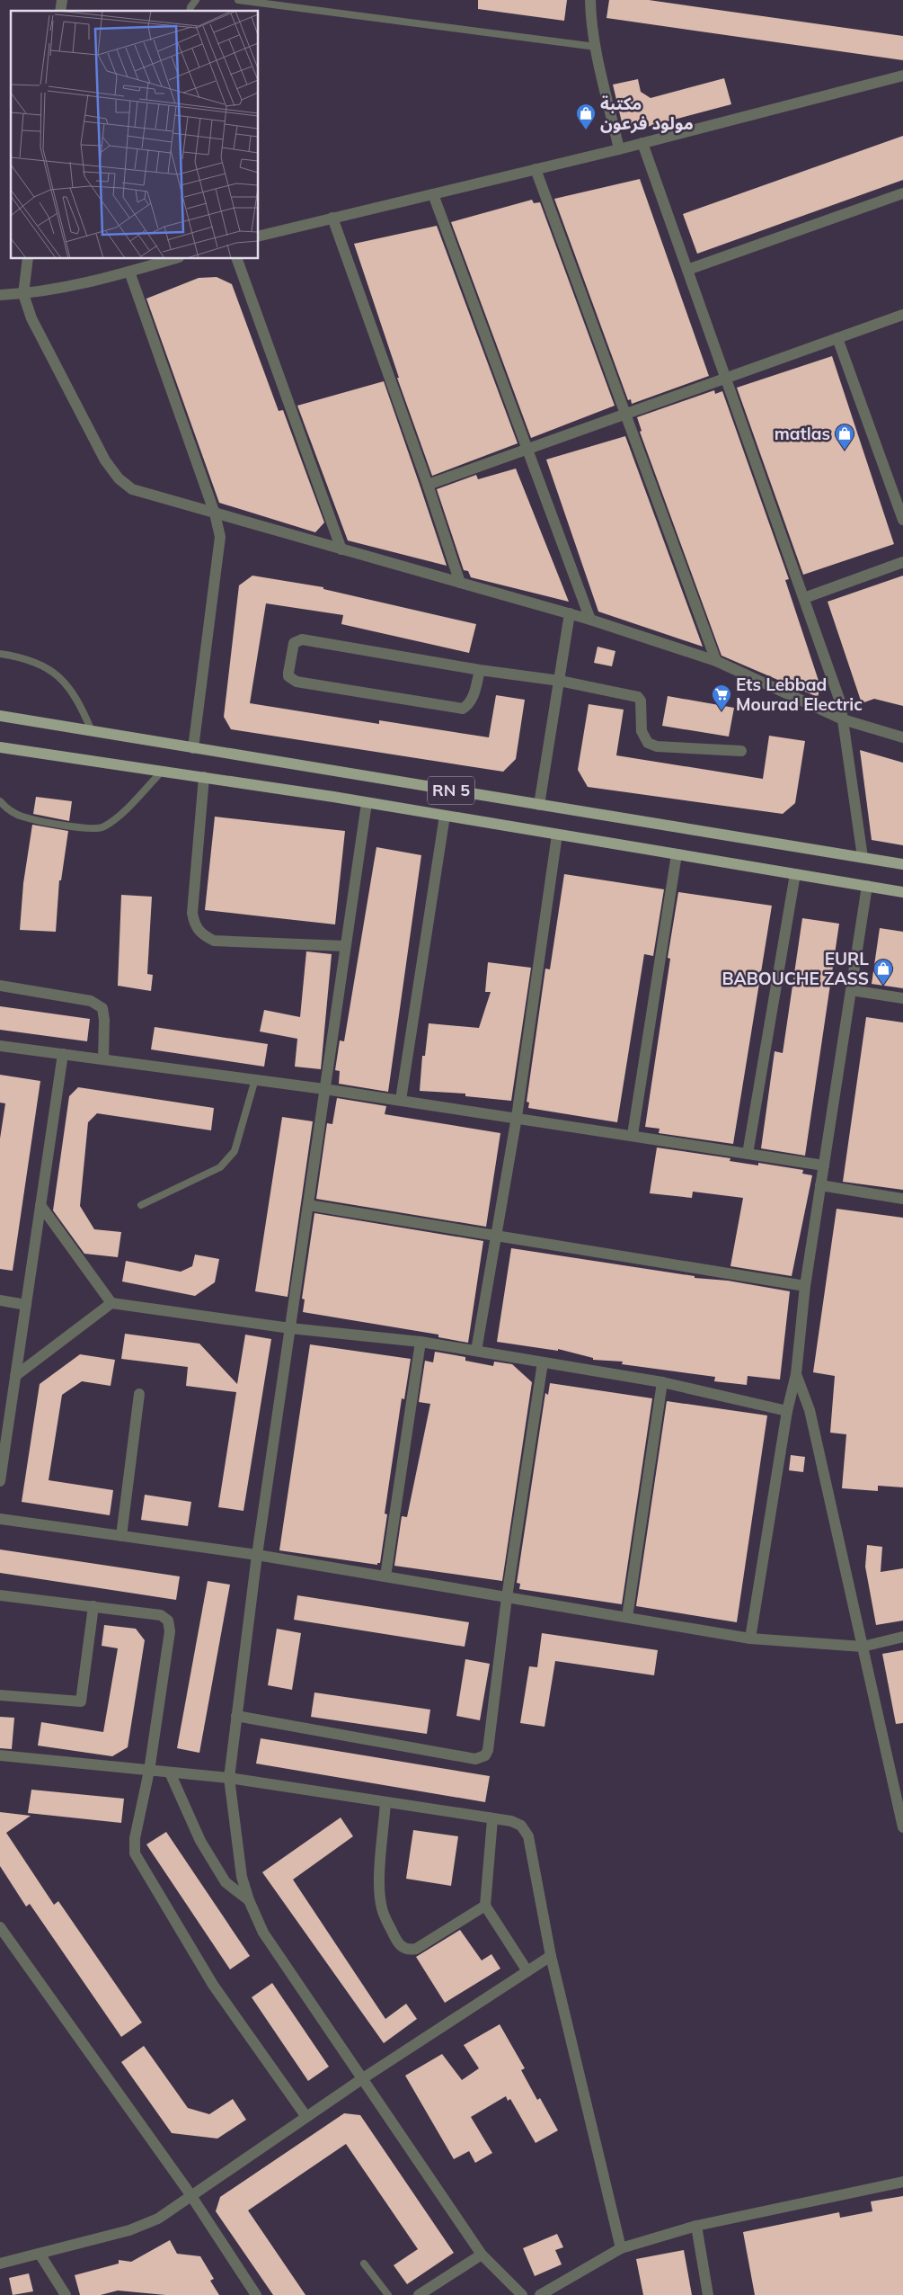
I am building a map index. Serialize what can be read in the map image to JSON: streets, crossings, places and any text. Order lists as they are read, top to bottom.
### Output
{
  "streets": {
    "main road": ["RN 5"]
  },
  "places": {
    "shop": ["مكتبة مولود فرعون", "matlas", "EURL BABOUCHE ZASS"],
    "supermarket": ["Ets Lebbad Mourad Electric"]
  }
}
